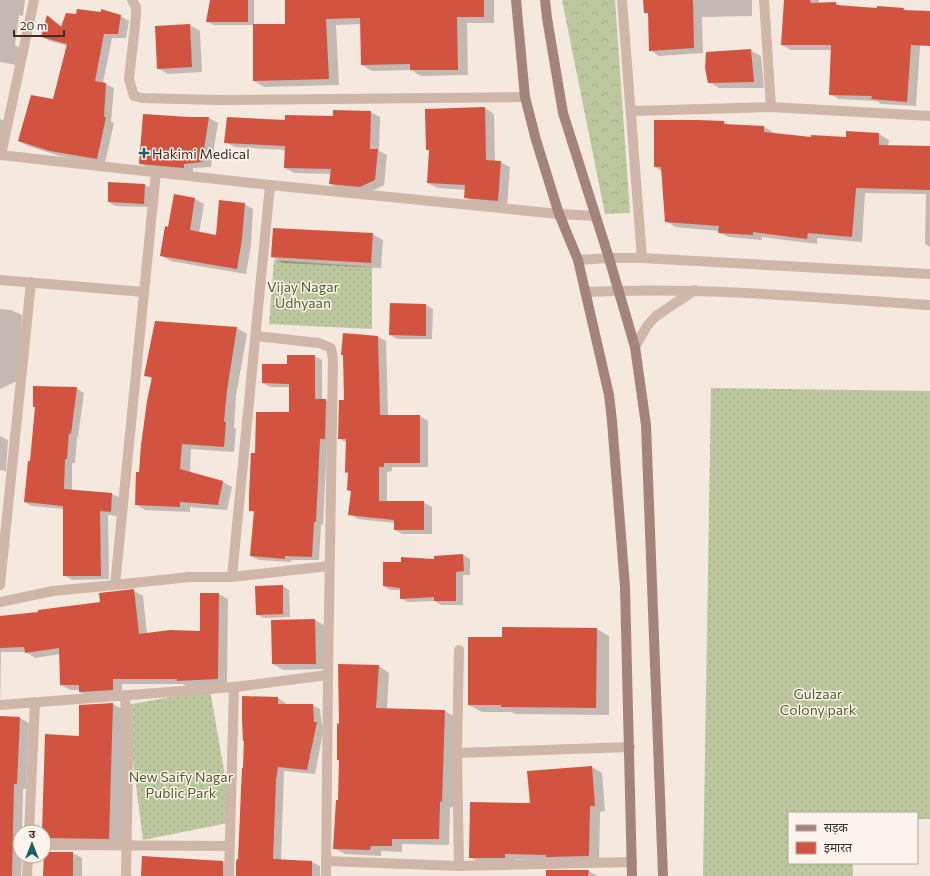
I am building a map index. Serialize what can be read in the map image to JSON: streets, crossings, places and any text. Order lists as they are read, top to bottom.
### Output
{
  "parks": ["Vijay Nagar Udhyaan", "Gulzaar Colony park", "New Saify Nagar Public Park"],
  "places": {
    "health": ["Hakimi Medical"]
  },
  "legend": ["सड़क", "इमारत"],
  "scale_bar": "20 m",
  "north": "top"
}
